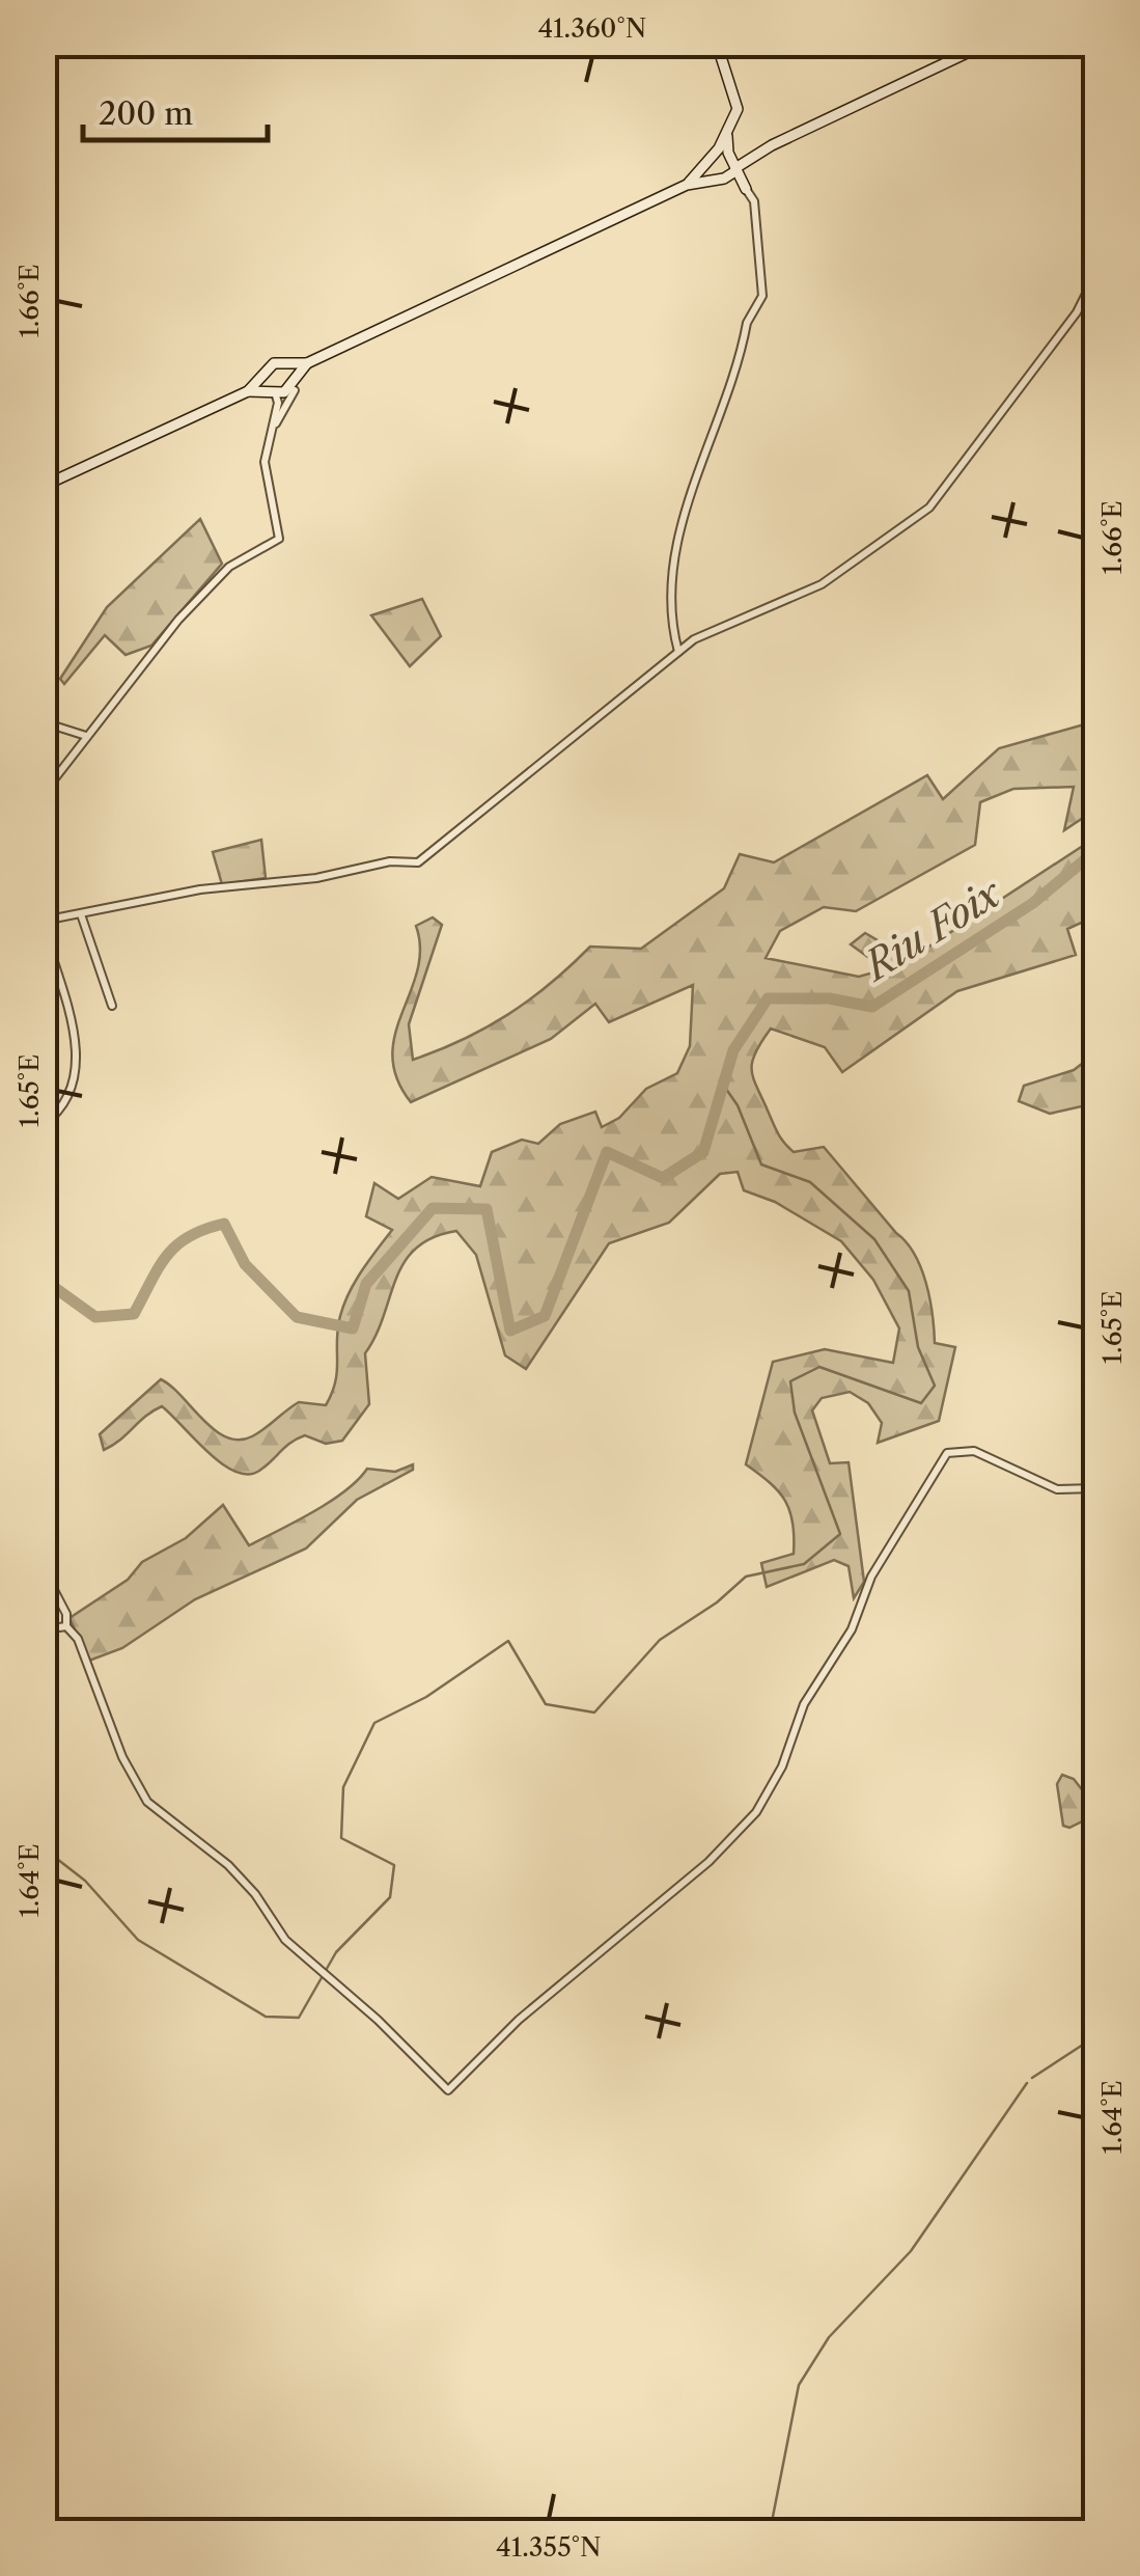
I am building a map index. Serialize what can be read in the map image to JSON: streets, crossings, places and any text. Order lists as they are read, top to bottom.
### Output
{
  "water": ["Riu Foix"],
  "scale_bar": "200 m",
  "coordinates": [
    "41.360°N",
    "1.66°E",
    "1.65°E",
    "1.64°E",
    "41.355°N"
  ]
}
